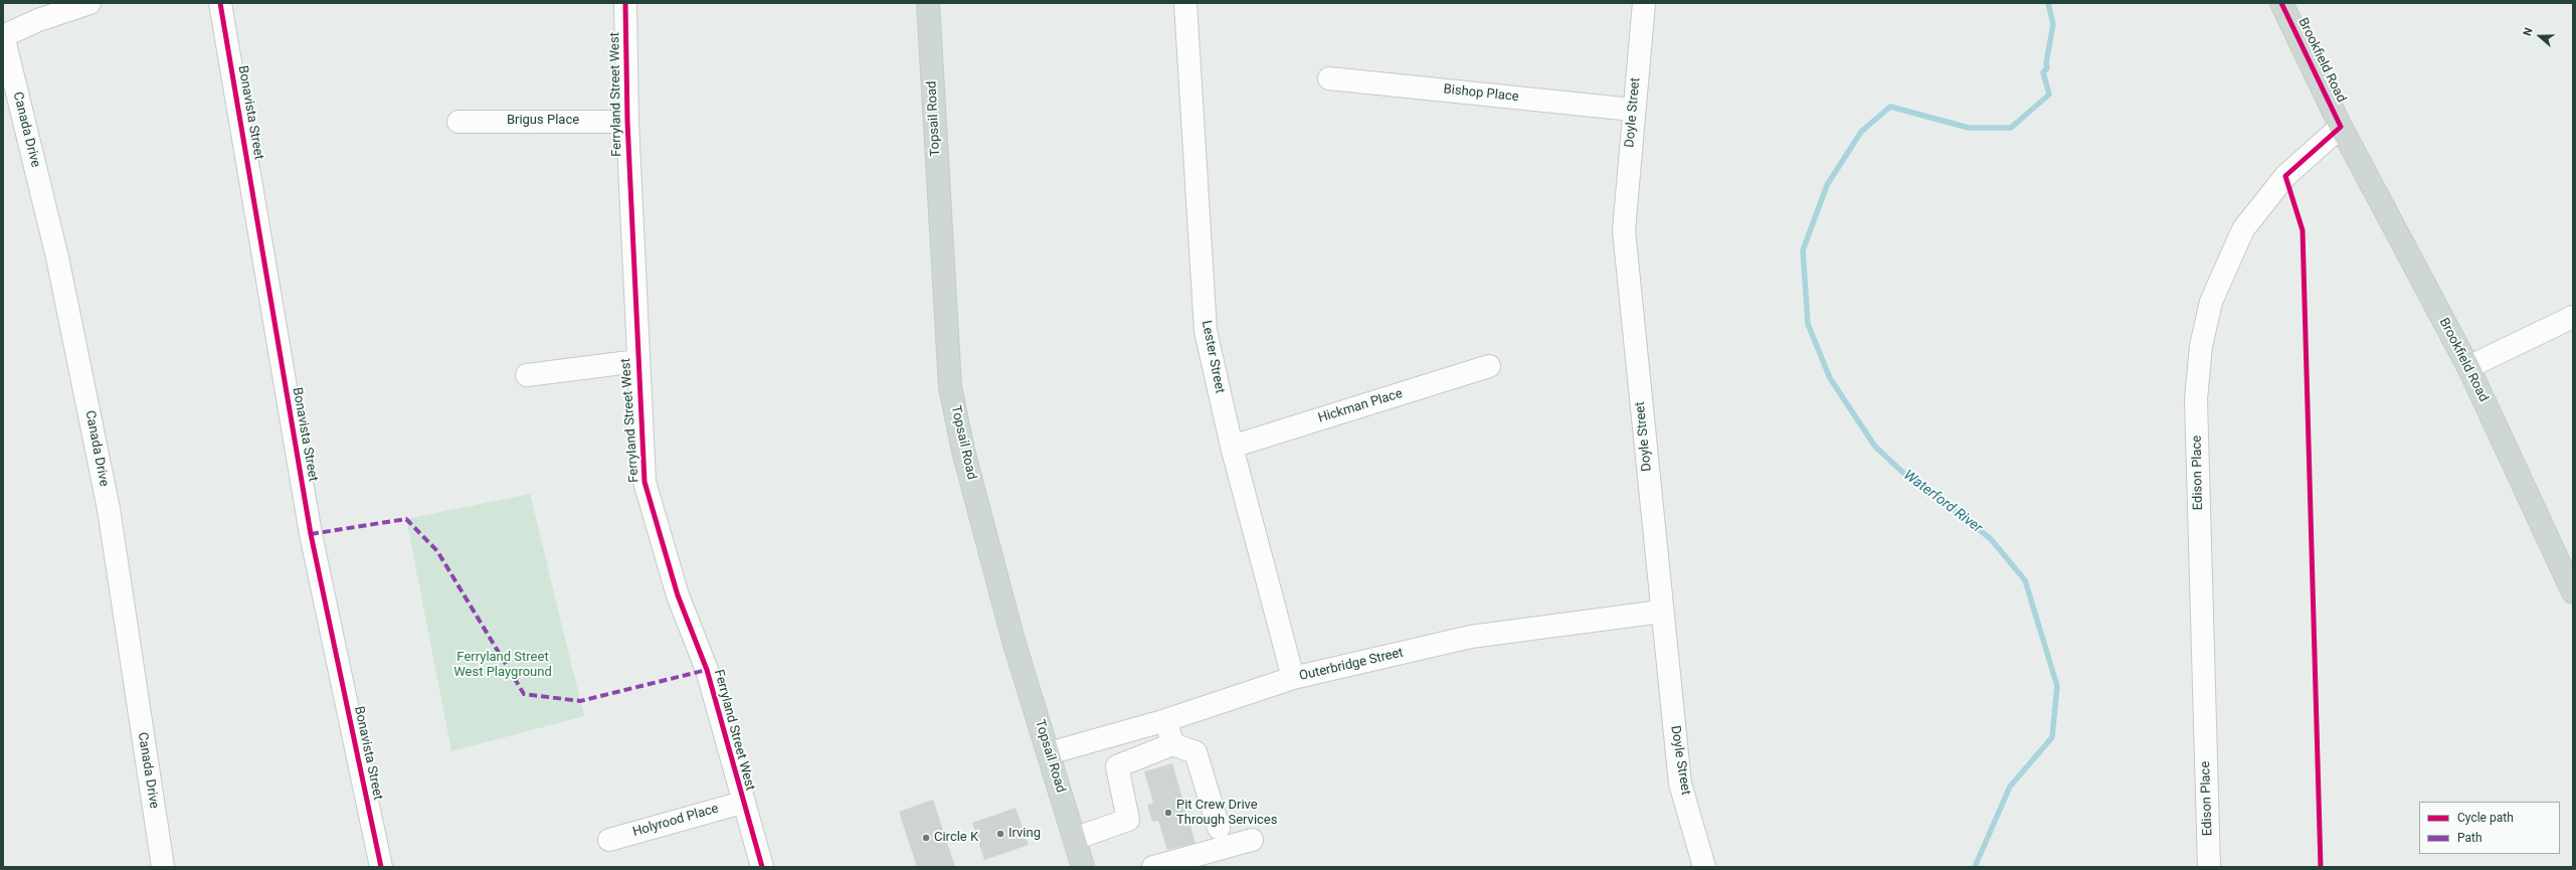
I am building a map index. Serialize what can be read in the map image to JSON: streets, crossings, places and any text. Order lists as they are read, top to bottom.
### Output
{
  "streets": {
    "main road": ["Brookfield Road", "Topsail Road"],
    "street": [
      "Bishop Place",
      "Ferryland Street West",
      "Bonavista Street",
      "Doyle Street",
      "Brigus Place",
      "Canada Drive",
      "Lester Street",
      "Hickman Place",
      "Edison Place",
      "Outerbridge Street",
      "Holyrood Place"
    ]
  },
  "crossings": [
    ["Brookfield Road", "Edison Place"],
    ["Bishop Place", "Doyle Street"],
    ["Ferryland Street West", "Brigus Place"],
    ["Ferryland Street West", "Holyrood Place"],
    ["Doyle Street", "Outerbridge Street"],
    ["Topsail Road", "Outerbridge Street"],
    ["Lester Street", "Hickman Place"],
    ["Lester Street", "Outerbridge Street"]
  ],
  "water": ["Waterford River"],
  "parks": ["Ferryland Street West Playground"],
  "places": ["Pit Crew Drive Through Services", "Irving", "Circle K"],
  "legend": ["Cycle path", "Path"],
  "north": "left"
}
